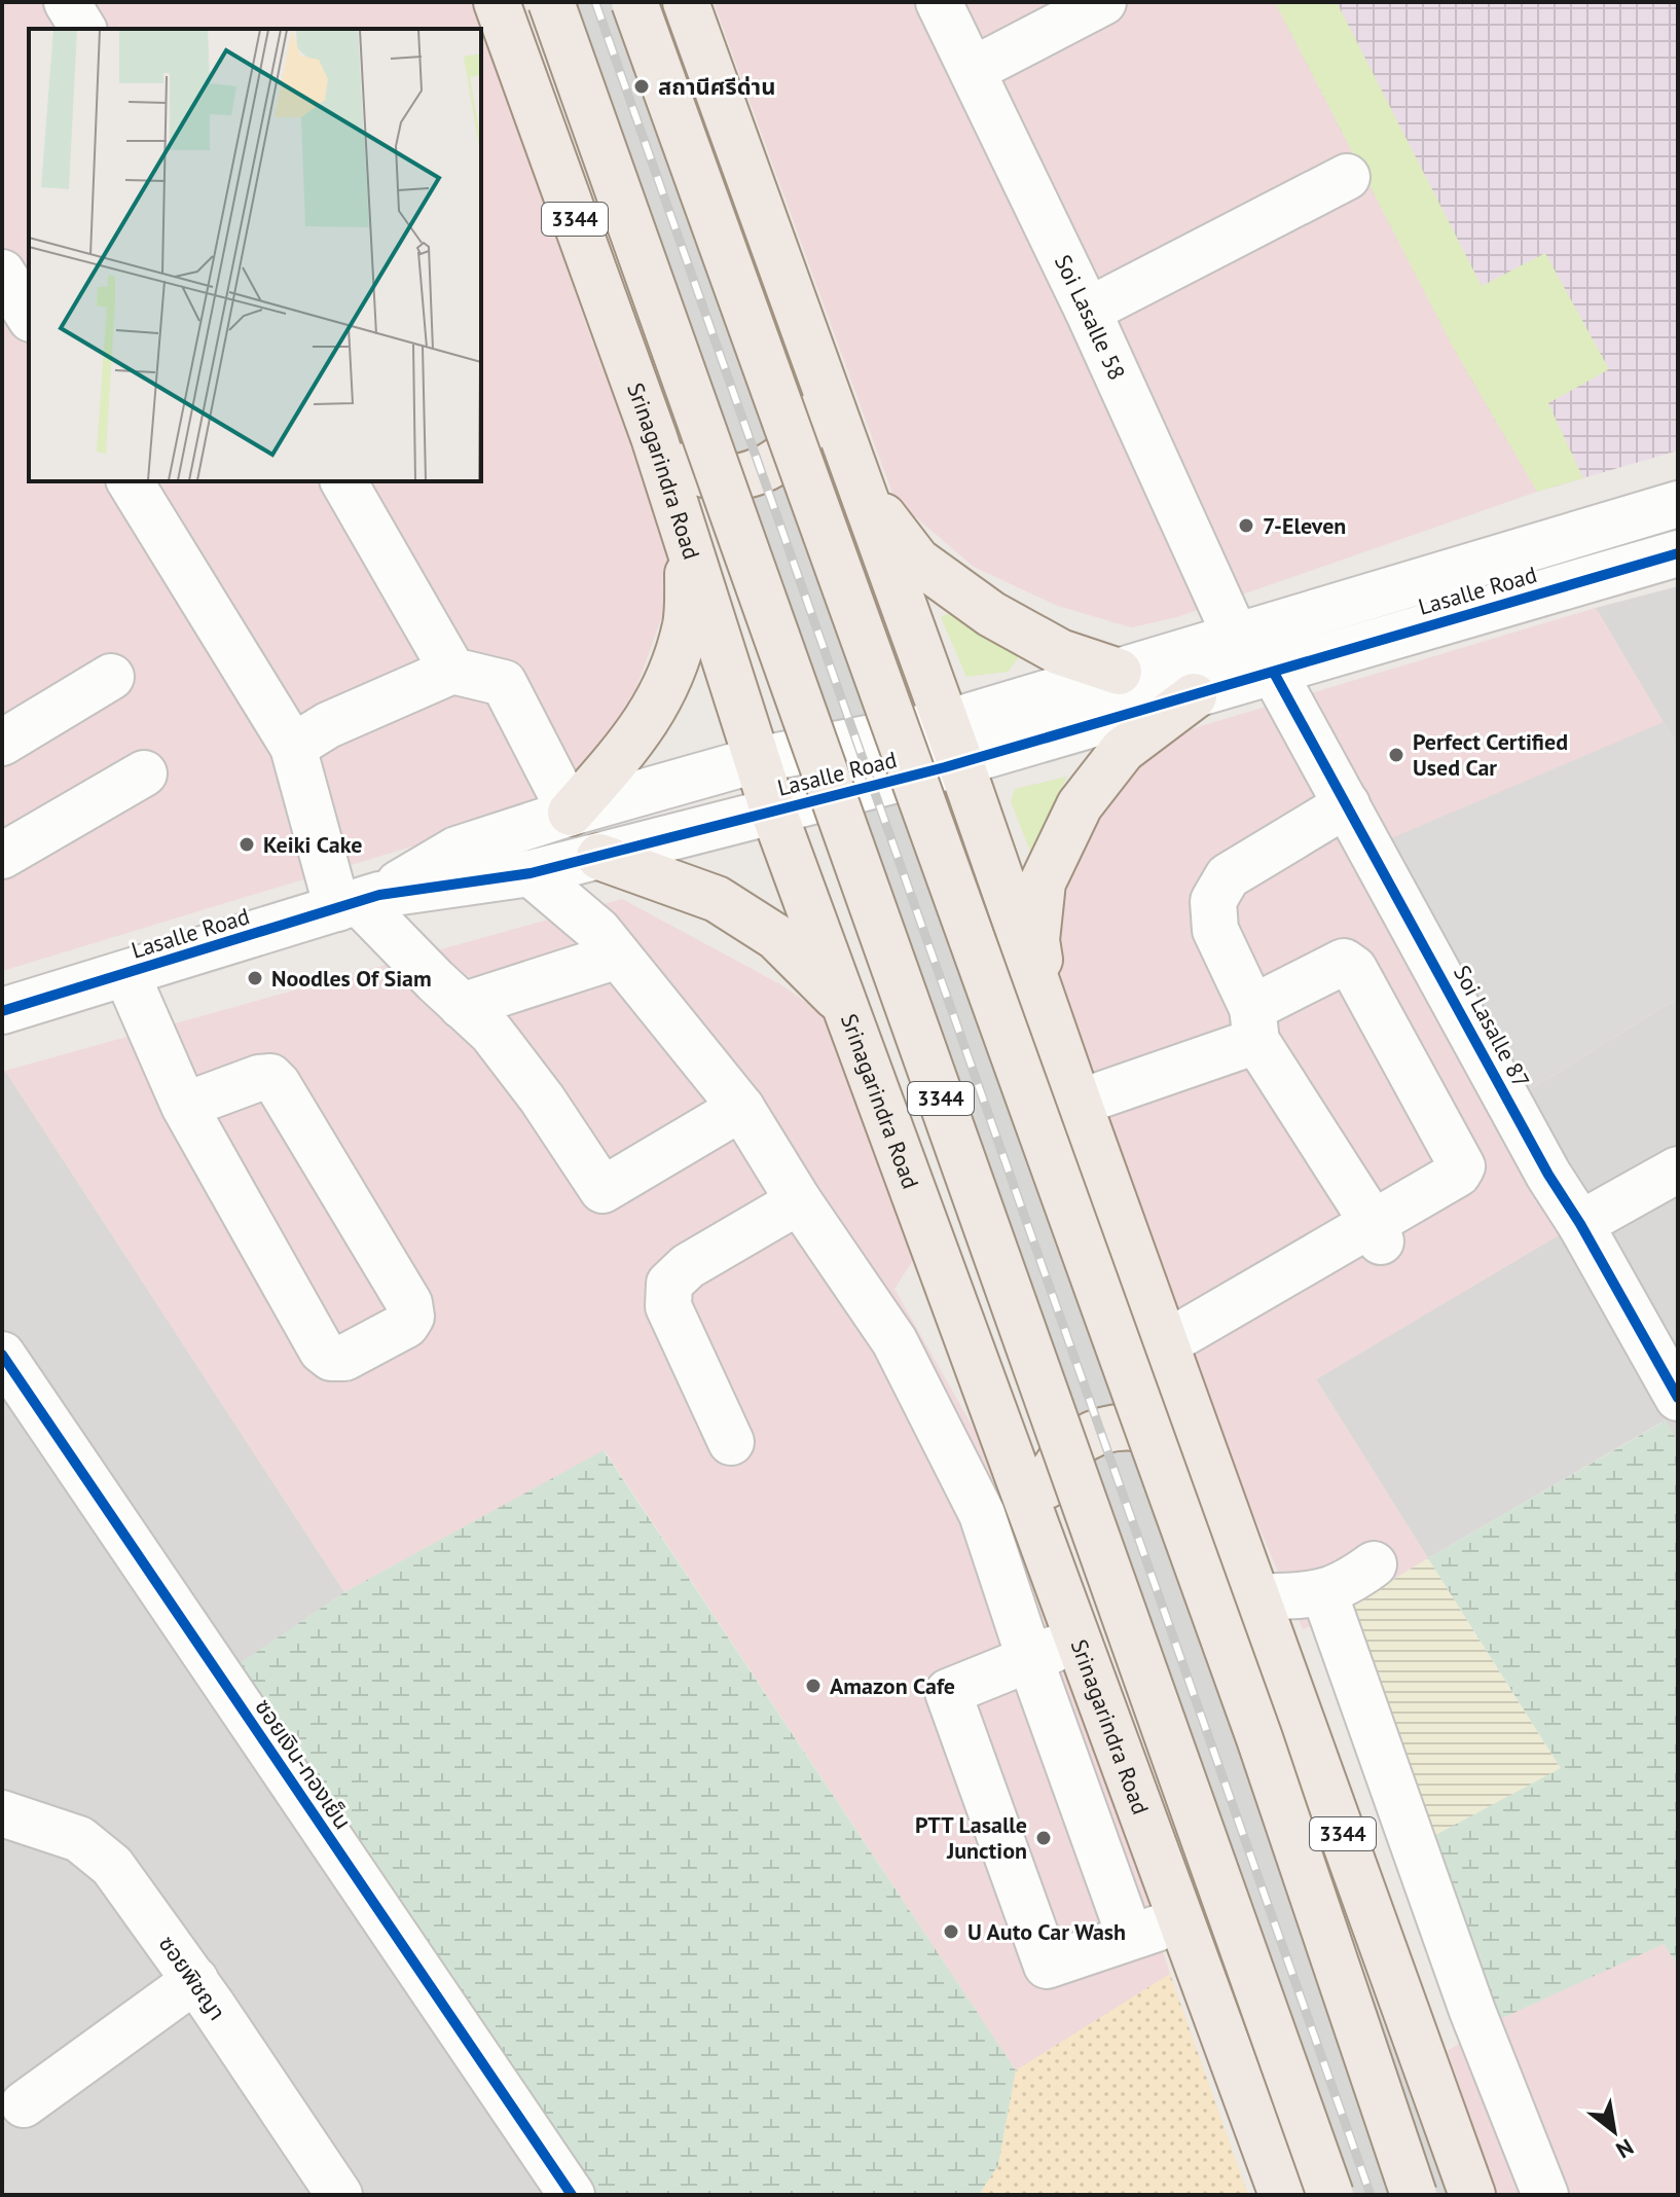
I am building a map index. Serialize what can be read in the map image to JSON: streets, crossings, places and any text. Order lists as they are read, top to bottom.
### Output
{
  "streets": {
    "main road": ["3344", "Srinagarindra Road"],
    "street": [
      "Soi Lasalle 58",
      "Lasalle Road",
      "Soi Lasalle 87",
      "ซอยเงิน-ทองเย็น",
      "ซอยพิชญา"
    ]
  },
  "crossings": [
    ["3344", "Lasalle Road"],
    ["Soi Lasalle 58", "Lasalle Road"],
    ["Srinagarindra Road", "Lasalle Road"],
    ["Lasalle Road", "Soi Lasalle 87"]
  ],
  "places": [
    "สถานีศรีด่าน",
    "7-Eleven",
    "Perfect Certified Used Car",
    "Keiki Cake",
    "Noodles Of Siam",
    "Amazon Cafe",
    "PTT Lasalle Junction",
    "U Auto Car Wash"
  ],
  "north": "bottom right"
}
